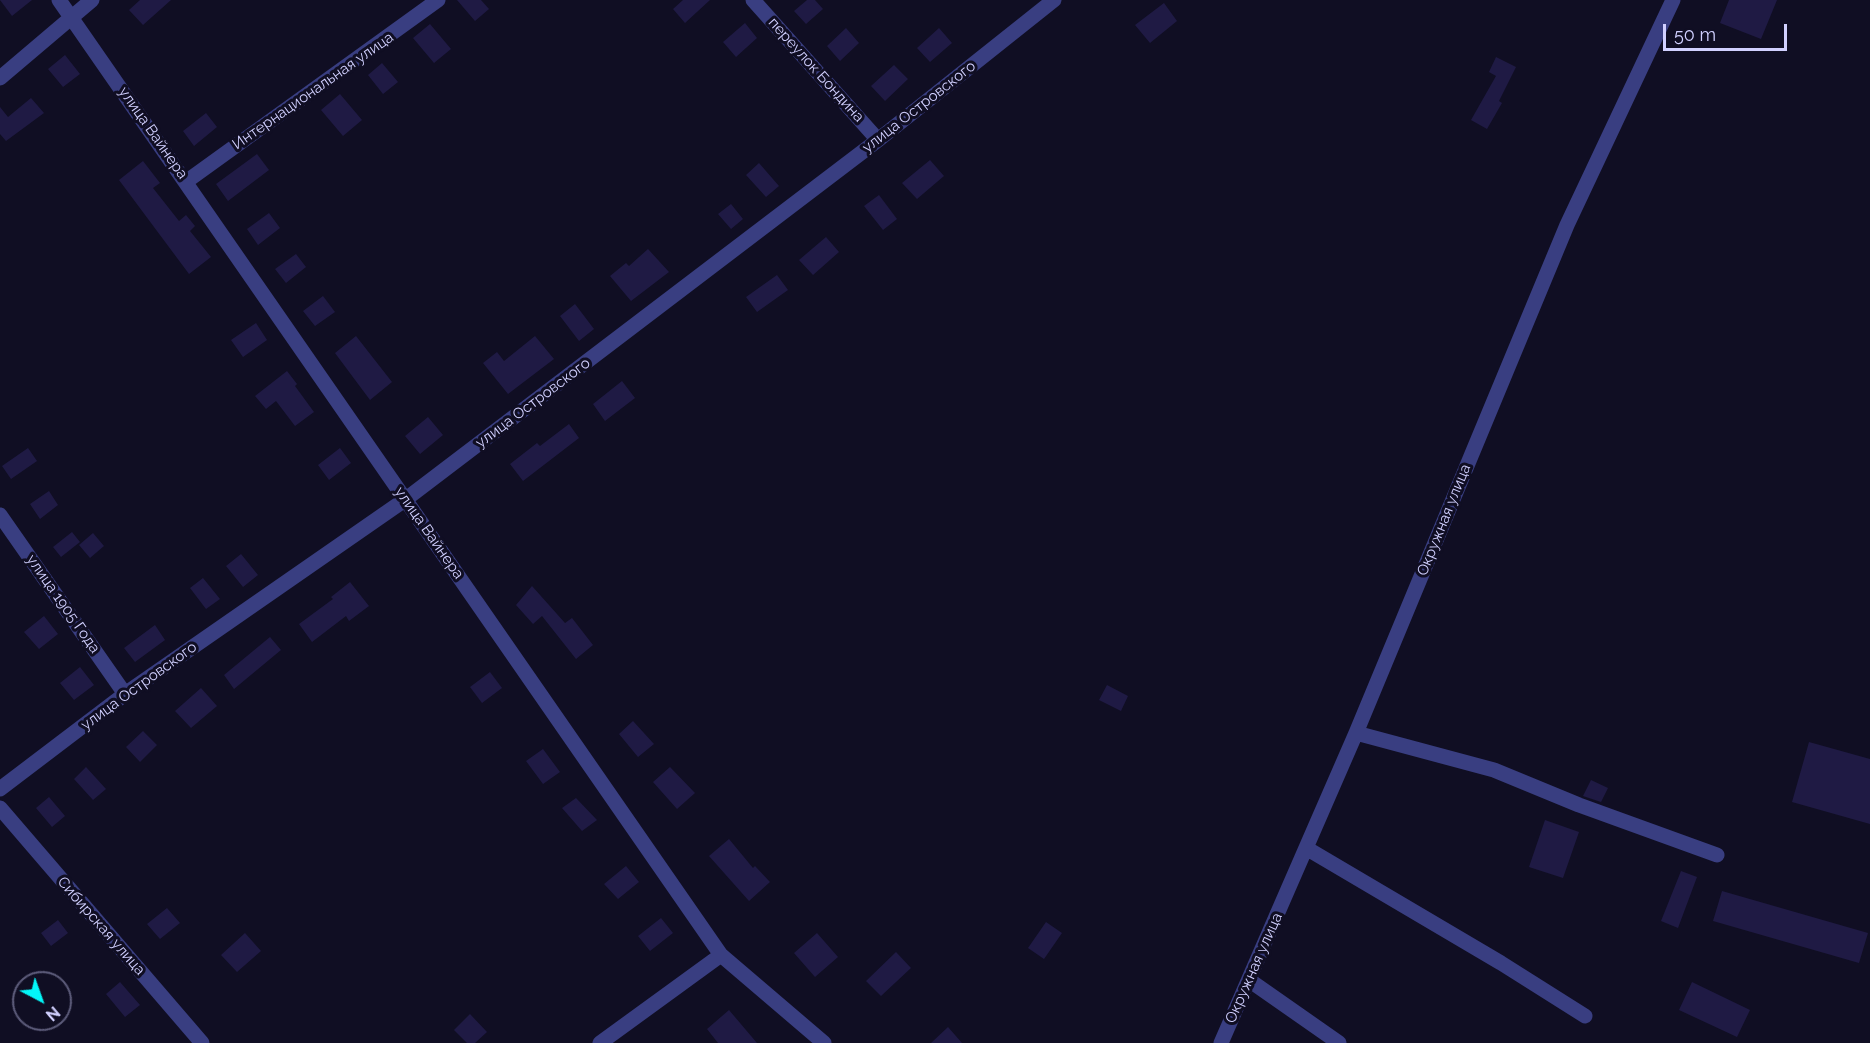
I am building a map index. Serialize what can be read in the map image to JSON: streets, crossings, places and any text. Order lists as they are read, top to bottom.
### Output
{
  "streets": {
    "street": [
      "переулок Бондина",
      "Интернациональная улица",
      "улица Островского",
      "улица Вайнера",
      "Окружная улица",
      "улица 1905 Года",
      "Сибирская улица"
    ]
  },
  "crossings": [
    ["переулок Бондина", "улица Островского"],
    ["Интернациональная улица", "улица Вайнера"],
    ["улица Островского", "улица Вайнера"],
    ["улица Островского", "улица 1905 Года"]
  ],
  "scale_bar": "50 m",
  "north": "bottom right"
}
